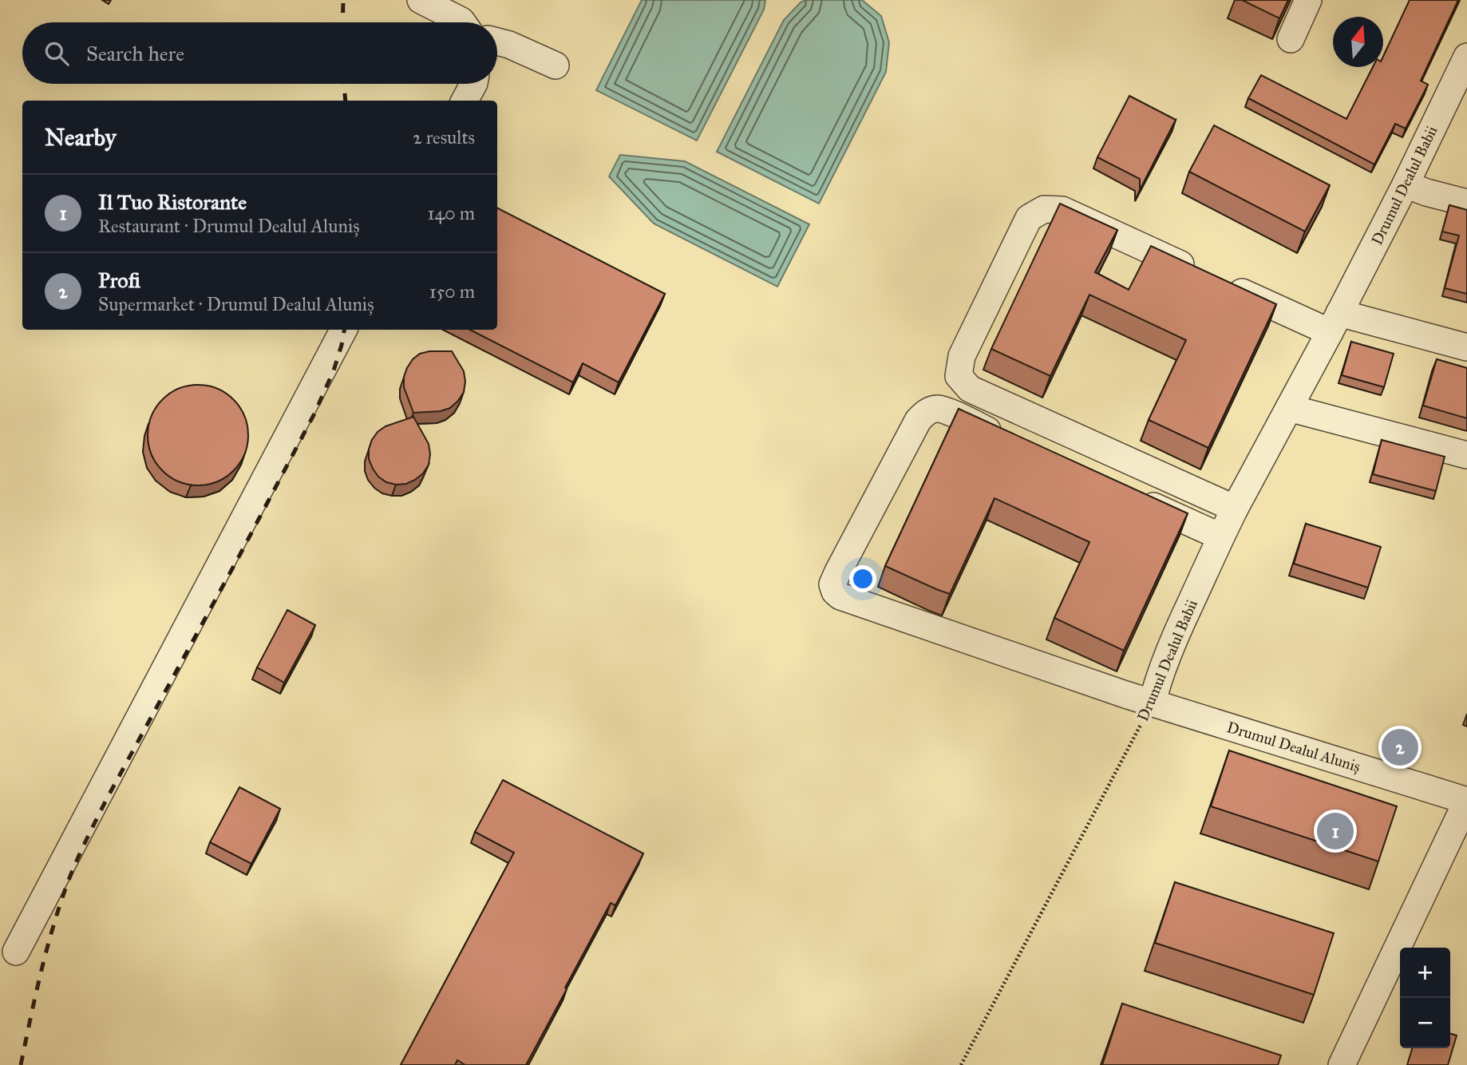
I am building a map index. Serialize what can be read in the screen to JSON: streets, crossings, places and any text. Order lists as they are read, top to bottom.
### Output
{
  "streets": {
    "street": ["Drumul Dealul Babii", "Drumul Dealul Aluniș"]
  },
  "crossings": [
    ["Drumul Dealul Babii", "Drumul Dealul Aluniș"]
  ],
  "north": "top",
  "page": {
    "search": "Search here",
    "heading": ["Nearby", "2 results"],
    "list": [
      {
        "mark": "1",
        "name": "Il Tuo Ristorante",
        "note": "Restaurant · Drumul Dealul Aluniș",
        "value": "140 m"
      },
      {
        "mark": "2",
        "name": "Profi",
        "note": "Supermarket · Drumul Dealul Aluniș",
        "value": "150 m"
      }
    ],
    "pins": ["2", "1"],
    "map_buttons": ["+", "−"]
  }
}
